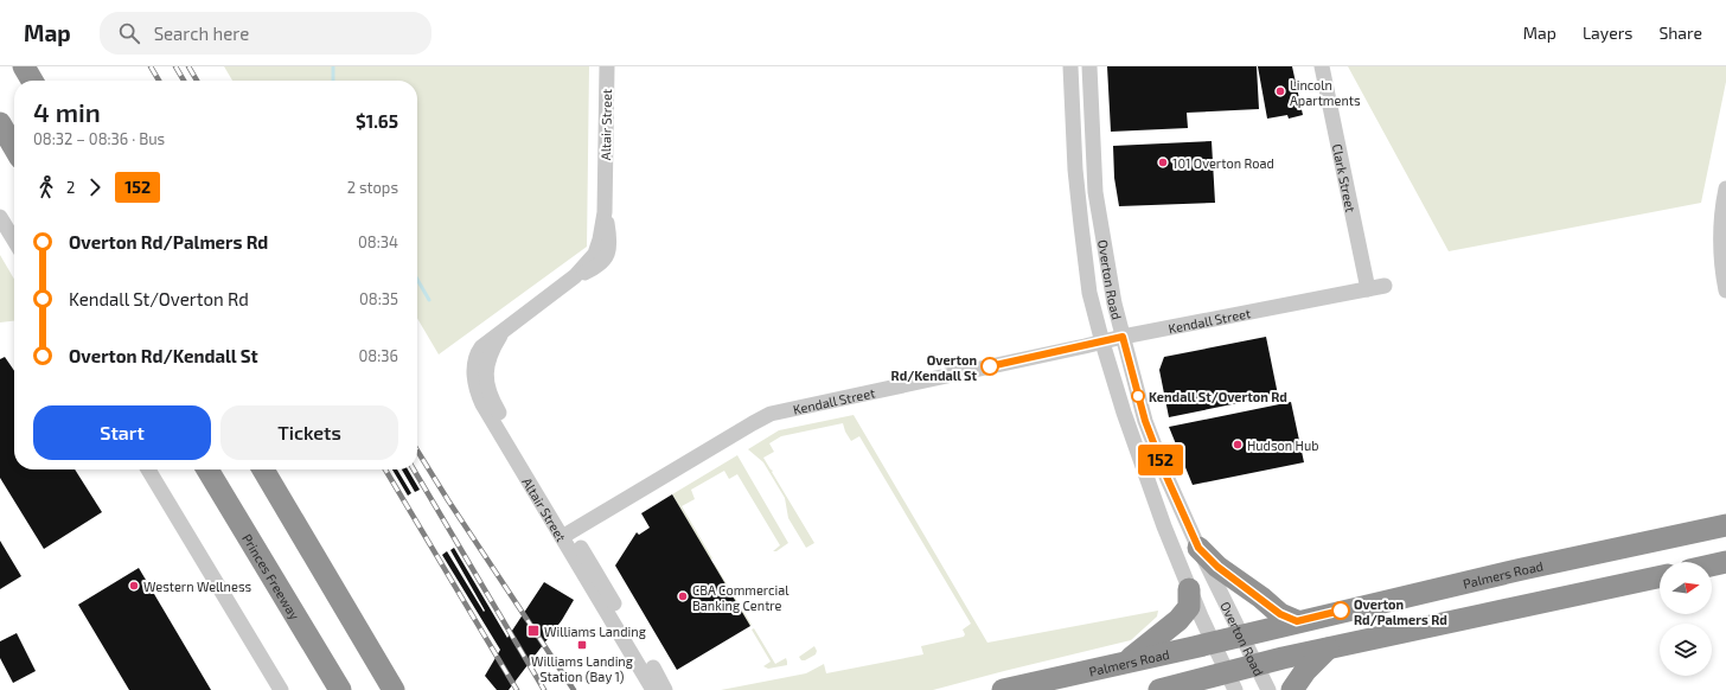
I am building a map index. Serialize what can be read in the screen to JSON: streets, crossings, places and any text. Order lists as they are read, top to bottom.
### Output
{
  "streets": {
    "highway": ["Palmers Road", "Princes Freeway"],
    "street": [
      "Altair Street",
      "Clark Street",
      "Overton Road",
      "Kendall Street"
    ]
  },
  "crossings": [
    ["Altair Street", "Kendall Street"],
    ["Clark Street", "Kendall Street"],
    ["Overton Road", "Kendall Street"],
    ["Overton Road", "Palmers Road"]
  ],
  "places": {
    "other": [
      "Lincoln Apartments",
      "101 Overton Road",
      "Overton Rd/Kendall St",
      "Kendall St/Overton Rd",
      "Hudson Hub",
      "Western Wellness",
      "CBA Commercial Banking Centre",
      "Overton Rd/Palmers Rd"
    ],
    "transit": ["Williams Landing", "Williams Landing Station (Bay 1)"]
  },
  "lines": ["bus line 152"],
  "north": "right",
  "page": {
    "header": "Map",
    "search": "Search here",
    "nav": ["Map", "Layers", "Share"],
    "on_map": "152",
    "heading": ["4 min", "08:32 – 08:36 · Bus", "$1.65"],
    "legs": ["2", "152", "2 stops"],
    "list": [
      {
        "name": "Overton Rd/Palmers Rd",
        "value": "08:34"
      },
      {
        "name": "Kendall St/Overton Rd",
        "value": "08:35"
      },
      {
        "name": "Overton Rd/Kendall St",
        "value": "08:36"
      }
    ],
    "buttons": ["Start", "Tickets"]
  }
}
